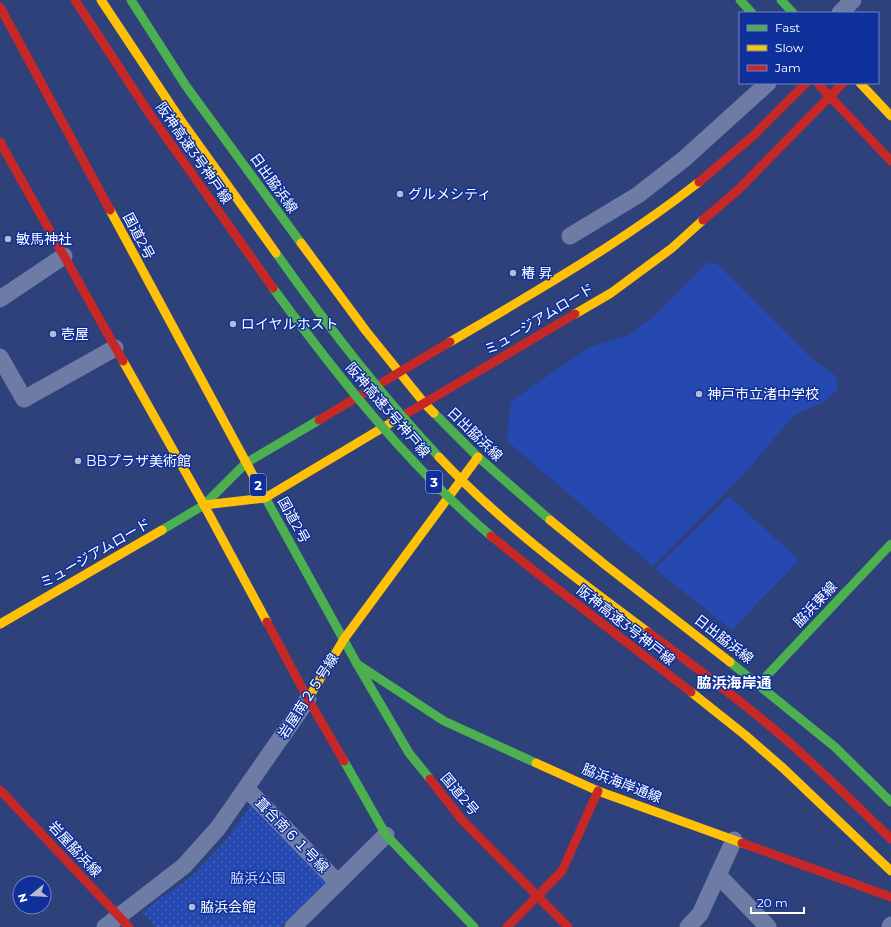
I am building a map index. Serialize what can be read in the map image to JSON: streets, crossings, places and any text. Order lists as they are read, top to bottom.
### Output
{
  "streets": {
    "main road": [
      "阪神高速3号神戸線",
      "日出脇浜線",
      "国道2号",
      "ミュージアムロード",
      "3",
      "2",
      "脇浜東線",
      "岩屋南２５号線",
      "脇浜海岸通線",
      "岩屋脇浜線"
    ],
    "street": ["葺合南６１号線"]
  },
  "crossings": [
    ["日出脇浜線", "ミュージアムロード"],
    ["日出脇浜線", "脇浜東線"],
    ["日出脇浜線", "岩屋南２５号線"],
    ["国道2号", "ミュージアムロード"],
    ["国道2号", "岩屋南２５号線"],
    ["国道2号", "脇浜海岸通線"],
    ["岩屋南２５号線", "葺合南６１号線"],
    ["岩屋南２５号線", "岩屋脇浜線"]
  ],
  "districts": ["脇浜海岸通"],
  "parks": ["脇浜公園"],
  "places": [
    "グルメシティ",
    "敏馬神社",
    "椿 昇",
    "ロイヤルホスト",
    "壱屋",
    "神戸市立渚中学校",
    "BBプラザ美術館",
    "脇浜会館"
  ],
  "legend": ["Fast", "Slow", "Jam"],
  "scale_bar": "20 m",
  "north": "left"
}
